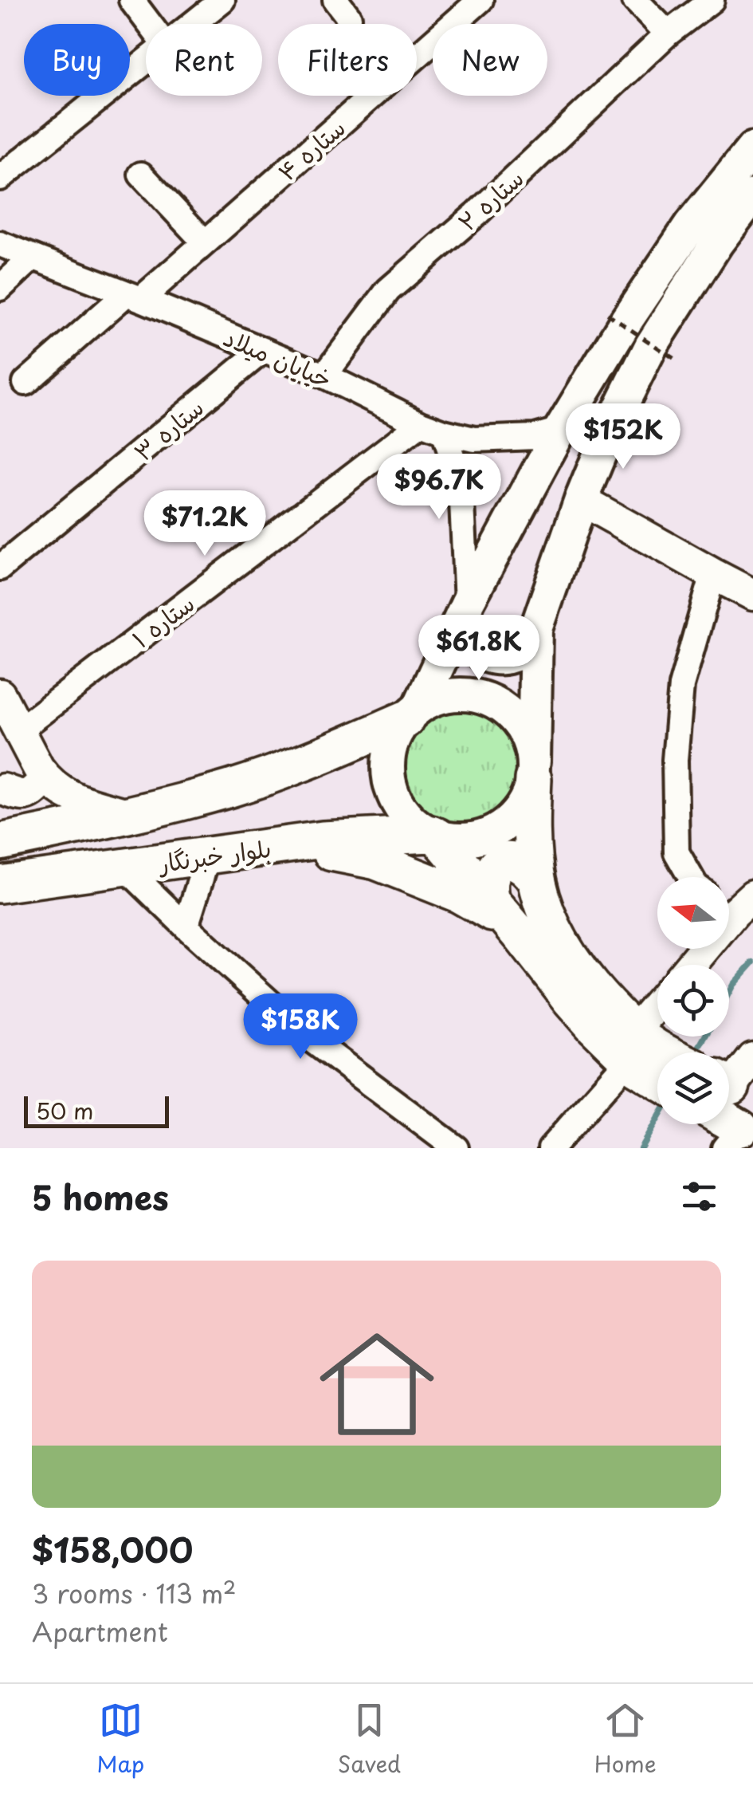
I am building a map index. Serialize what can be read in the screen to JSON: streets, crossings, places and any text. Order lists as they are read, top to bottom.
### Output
{
  "streets": {
    "main road": ["بلوار خبرنگار"],
    "street": [
      "ستاره ۴",
      "ستاره ۲",
      "خیابان میلاد",
      "ستاره ۳",
      "ستاره ۱"
    ]
  },
  "crossings": [
    ["ستاره ۴", "خیابان میلاد"],
    ["ستاره ۲", "خیابان میلاد"],
    ["خیابان میلاد", "ستاره ۳"],
    ["خیابان میلاد", "ستاره ۱"]
  ],
  "scale_bar": "50 m",
  "north": "left",
  "page": {
    "chip": [
      "Buy",
      "Rent",
      "Filters",
      "New"
    ],
    "price": [
      "$152K",
      "$96.7K",
      "$71.2K",
      "$61.8K",
      "$158K"
    ],
    "scale": "50 m",
    "heading": "5 homes",
    "list": [
      {
        "name": "$158,000",
        "note": "3 rooms · 113 m² · Apartment"
      }
    ],
    "tabs": ["Map", "Saved", "Home"]
  }
}
